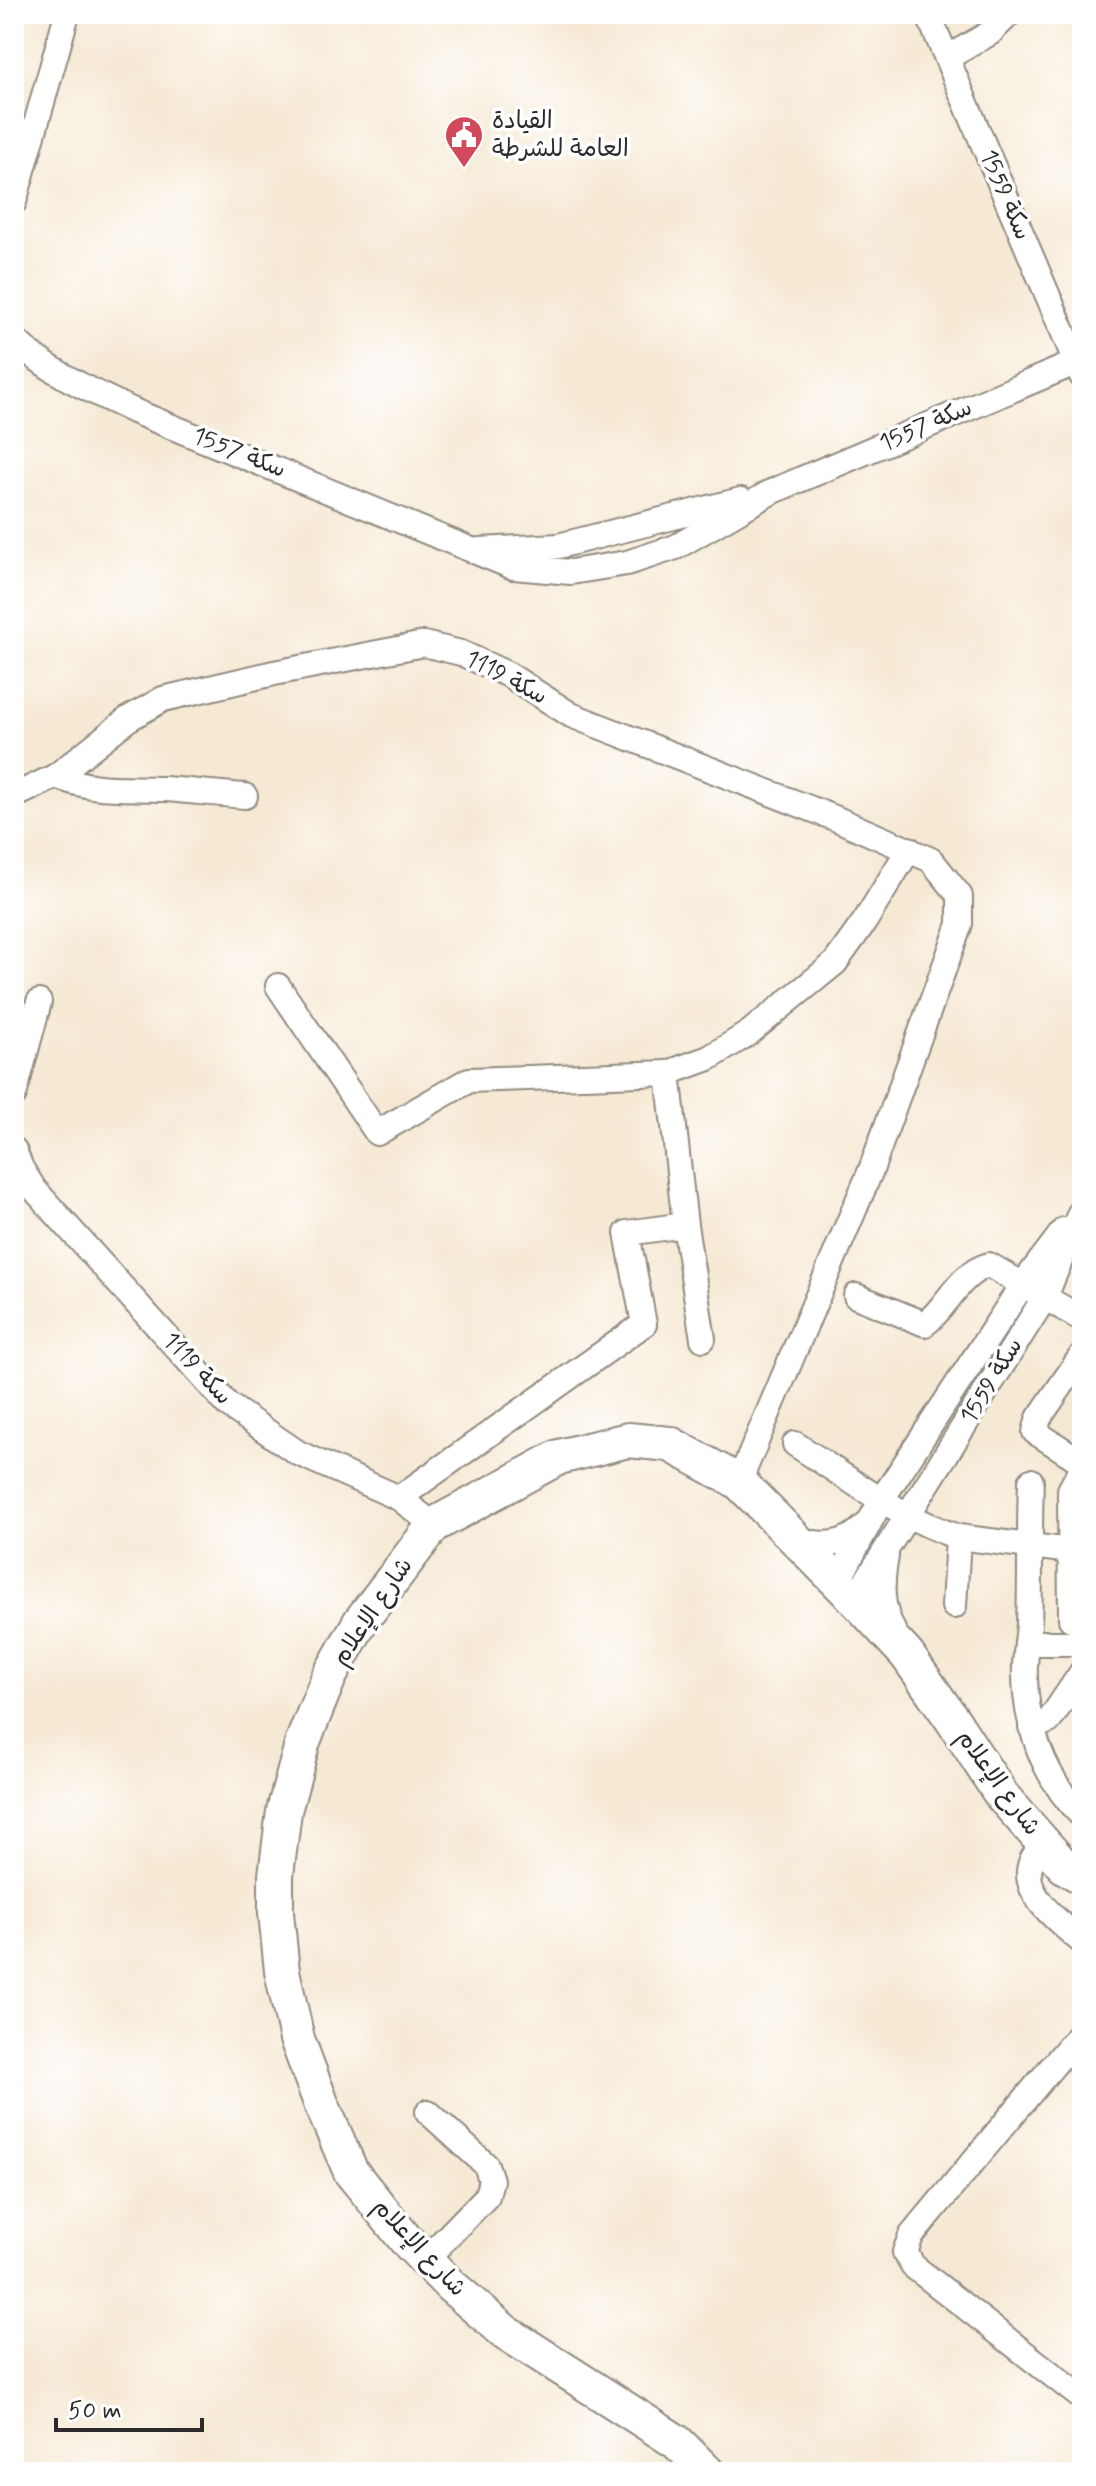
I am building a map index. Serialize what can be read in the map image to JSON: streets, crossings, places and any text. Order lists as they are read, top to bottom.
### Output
{
  "streets": {
    "main road": ["شارع الإعلام"],
    "street": ["سكة 1559", "سكة 1557", "سكة 1119"]
  },
  "crossings": [
    ["سكة 1559", "سكة 1557"],
    ["سكة 1559", "شارع الإعلام"],
    ["سكة 1119", "شارع الإعلام"]
  ],
  "places": {
    "public building": ["القيادة العامة للشرطة"]
  },
  "scale_bar": "50 m"
}
